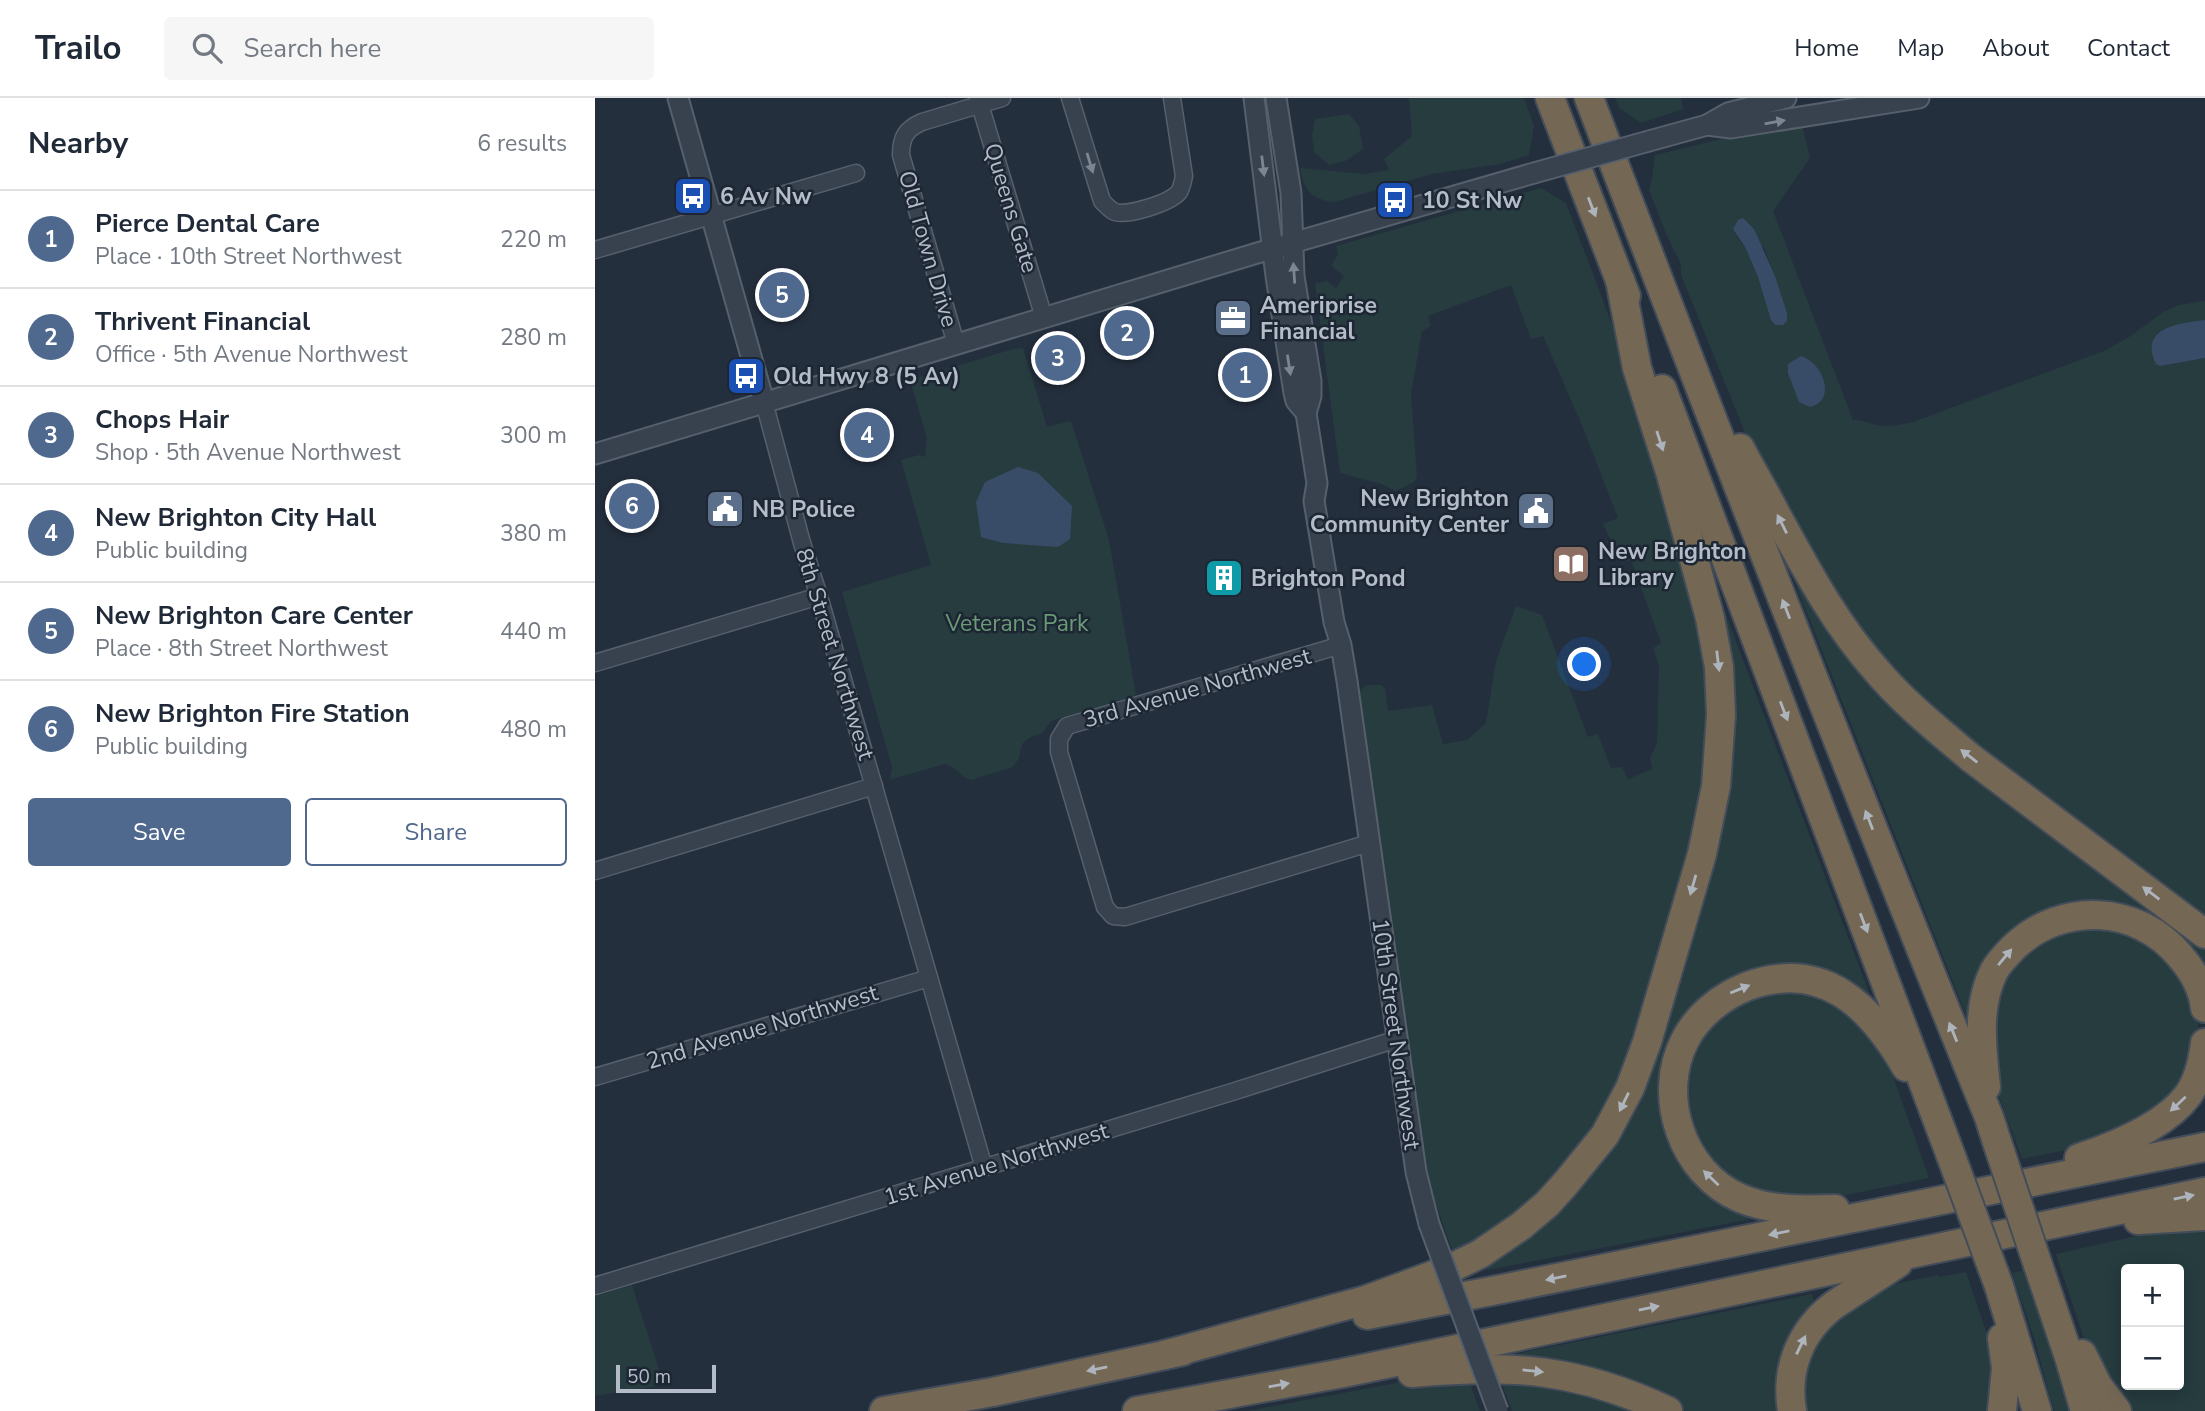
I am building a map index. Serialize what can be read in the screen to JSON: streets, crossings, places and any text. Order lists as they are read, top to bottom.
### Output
{
  "streets": {
    "street": [
      "Queens Gate",
      "Old Town Drive",
      "8th Street Northwest",
      "3rd Avenue Northwest",
      "2nd Avenue Northwest",
      "10th Street Northwest",
      "1st Avenue Northwest"
    ]
  },
  "crossings": [
    ["Queens Gate", "Old Town Drive"],
    ["8th Street Northwest", "2nd Avenue Northwest"],
    ["8th Street Northwest", "1st Avenue Northwest"],
    ["3rd Avenue Northwest", "10th Street Northwest"],
    ["10th Street Northwest", "1st Avenue Northwest"]
  ],
  "parks": ["Veterans Park"],
  "places": {
    "bus stop": ["6 Av Nw", "10 St Nw", "Old Hwy 8 (5 Av)"],
    "office": ["Ameriprise Financial"],
    "public building": ["NB Police", "New Brighton Community Center"],
    "library": ["New Brighton Library"],
    "building": ["Brighton Pond"]
  },
  "scale_bar": "50 m",
  "page": {
    "header": "Trailo",
    "search": "Search here",
    "nav": [
      "Home",
      "Map",
      "About",
      "Contact"
    ],
    "heading": ["Nearby", "6 results"],
    "list": [
      {
        "mark": "1",
        "name": "Pierce Dental Care",
        "note": "Place · 10th Street Northwest",
        "value": "220 m"
      },
      {
        "mark": "2",
        "name": "Thrivent Financial",
        "note": "Office · 5th Avenue Northwest",
        "value": "280 m"
      },
      {
        "mark": "3",
        "name": "Chops Hair",
        "note": "Shop · 5th Avenue Northwest",
        "value": "300 m"
      },
      {
        "mark": "4",
        "name": "New Brighton City Hall",
        "note": "Public building",
        "value": "380 m"
      },
      {
        "mark": "5",
        "name": "New Brighton Care Center",
        "note": "Place · 8th Street Northwest",
        "value": "440 m"
      },
      {
        "mark": "6",
        "name": "New Brighton Fire Station",
        "note": "Public building",
        "value": "480 m"
      }
    ],
    "pins": [
      "5",
      "2",
      "3",
      "1",
      "4",
      "6"
    ],
    "buttons": ["Save", "Share"],
    "map_buttons": ["+", "−"],
    "scale": "50 m"
  }
}
